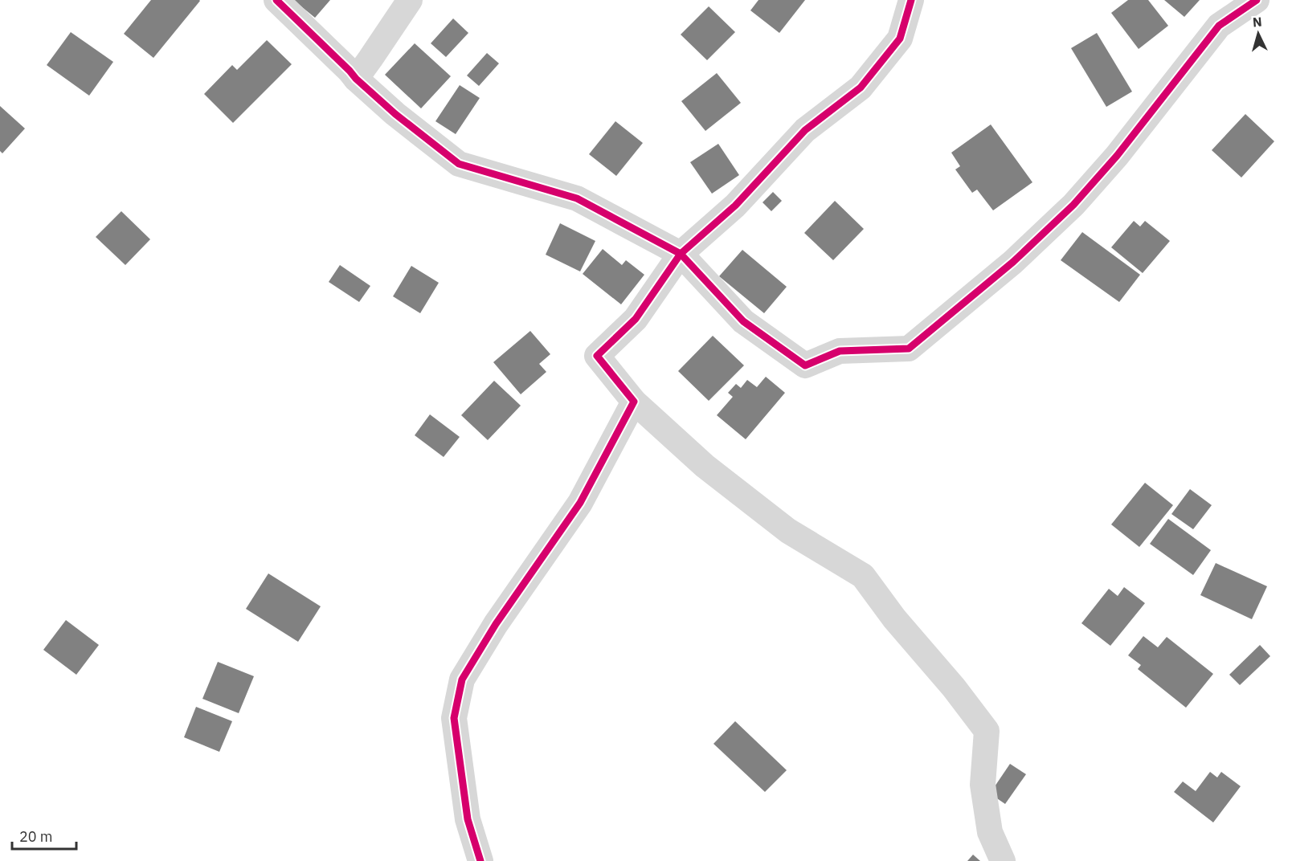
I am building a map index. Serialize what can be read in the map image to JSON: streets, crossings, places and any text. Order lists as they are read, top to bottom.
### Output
{
  "scale_bar": "20 m",
  "north": "top"
}
